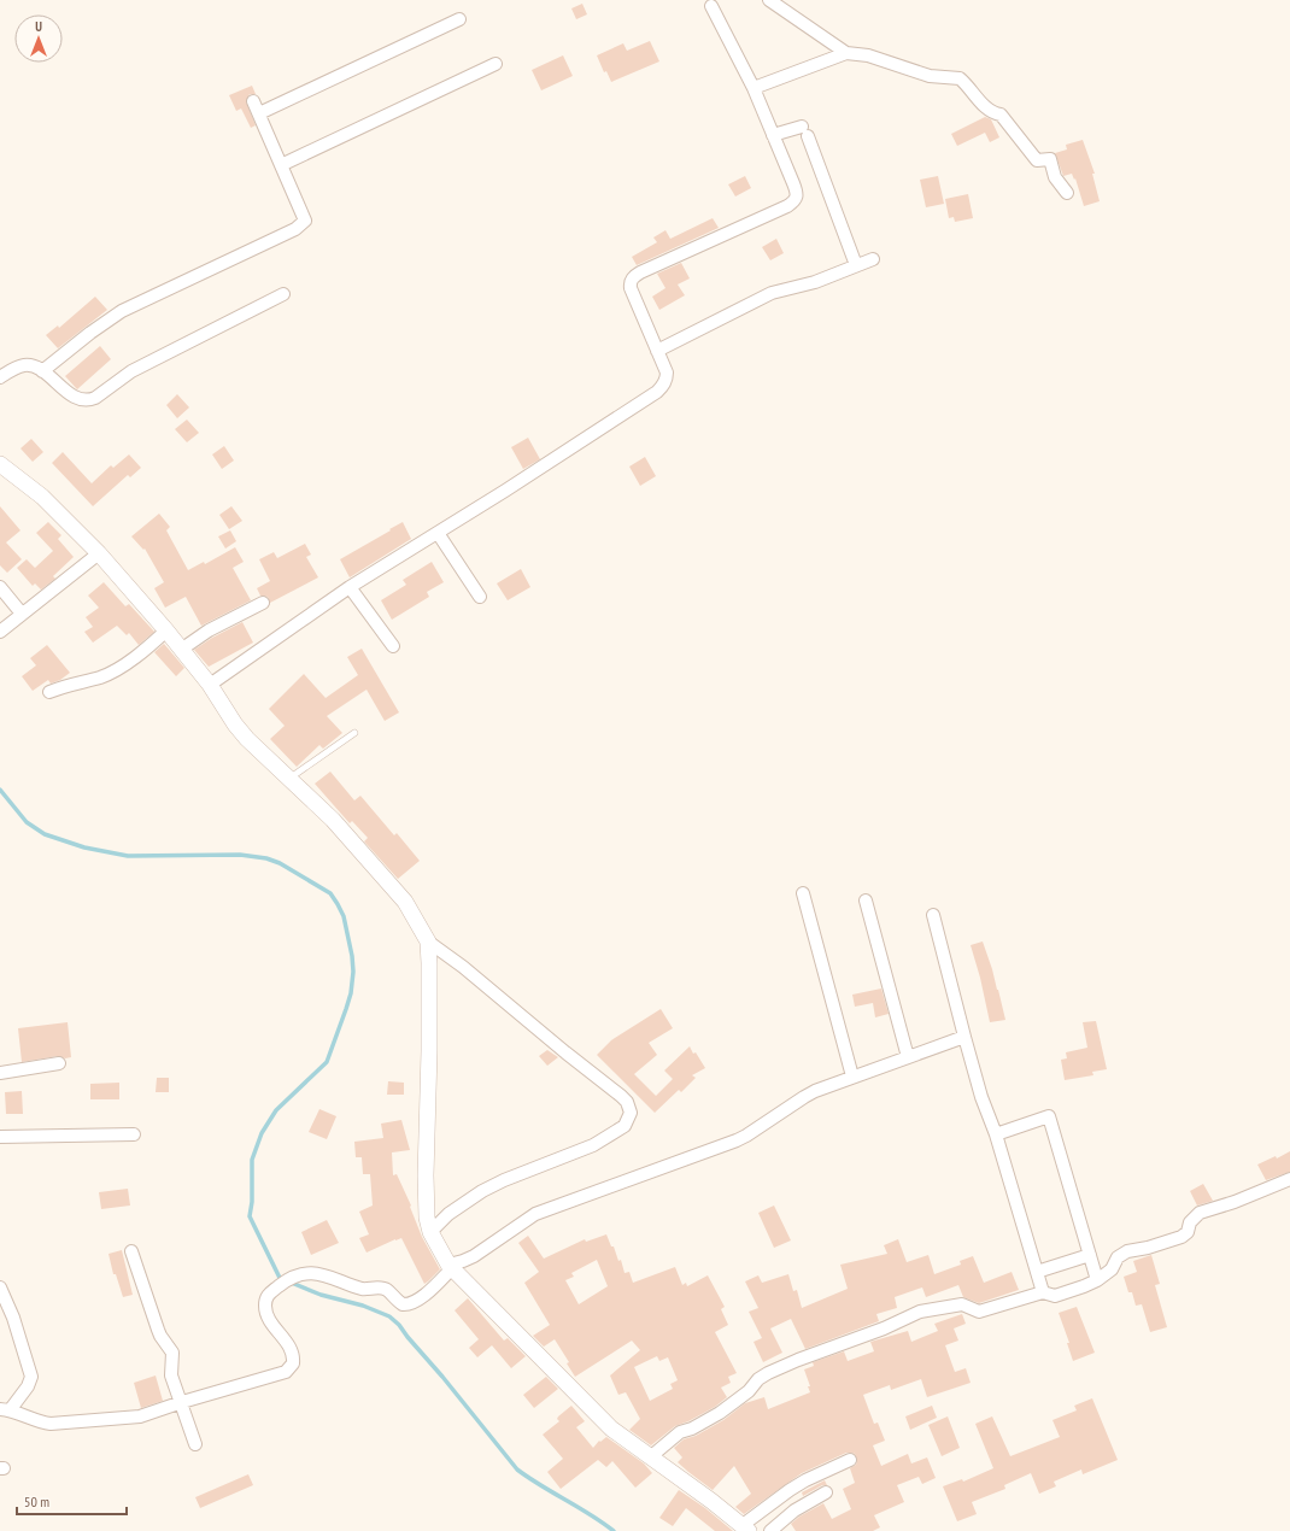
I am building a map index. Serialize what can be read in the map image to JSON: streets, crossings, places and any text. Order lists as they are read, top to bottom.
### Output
{
  "scale_bar": "50 m",
  "north": "top"
}
